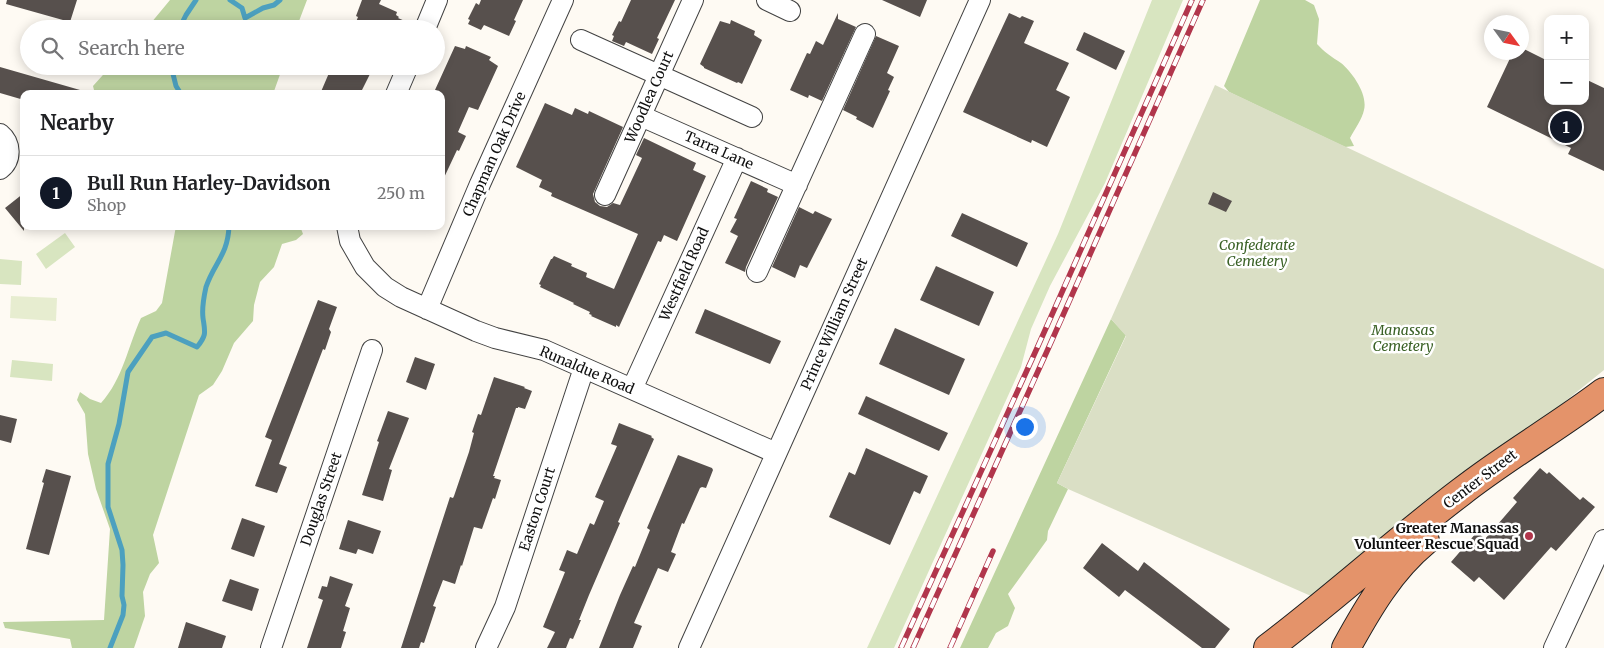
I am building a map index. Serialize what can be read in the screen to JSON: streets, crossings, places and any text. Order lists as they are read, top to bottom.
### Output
{
  "streets": {
    "highway": ["Center Street"],
    "street": [
      "Woodlea Court",
      "Tarra Lane",
      "Chapman Oak Drive",
      "Westfield Road",
      "Prince William Street",
      "Runaldue Road",
      "Douglas Street",
      "Easton Court"
    ]
  },
  "crossings": [
    ["Woodlea Court", "Tarra Lane"],
    ["Tarra Lane", "Westfield Road"],
    ["Chapman Oak Drive", "Runaldue Road"],
    ["Westfield Road", "Runaldue Road"],
    ["Prince William Street", "Runaldue Road"],
    ["Runaldue Road", "Easton Court"]
  ],
  "parks": ["Confederate Cemetery", "Manassas Cemetery"],
  "places": ["Greater Manassas Volunteer Rescue Squad"],
  "north": "bottom right",
  "page": {
    "map_buttons": ["+", "−"],
    "search": "Search here",
    "heading": "Nearby",
    "pins": "1",
    "list": [
      {
        "mark": "1",
        "name": "Bull Run Harley-Davidson",
        "note": "Shop",
        "value": "250 m"
      }
    ]
  }
}
